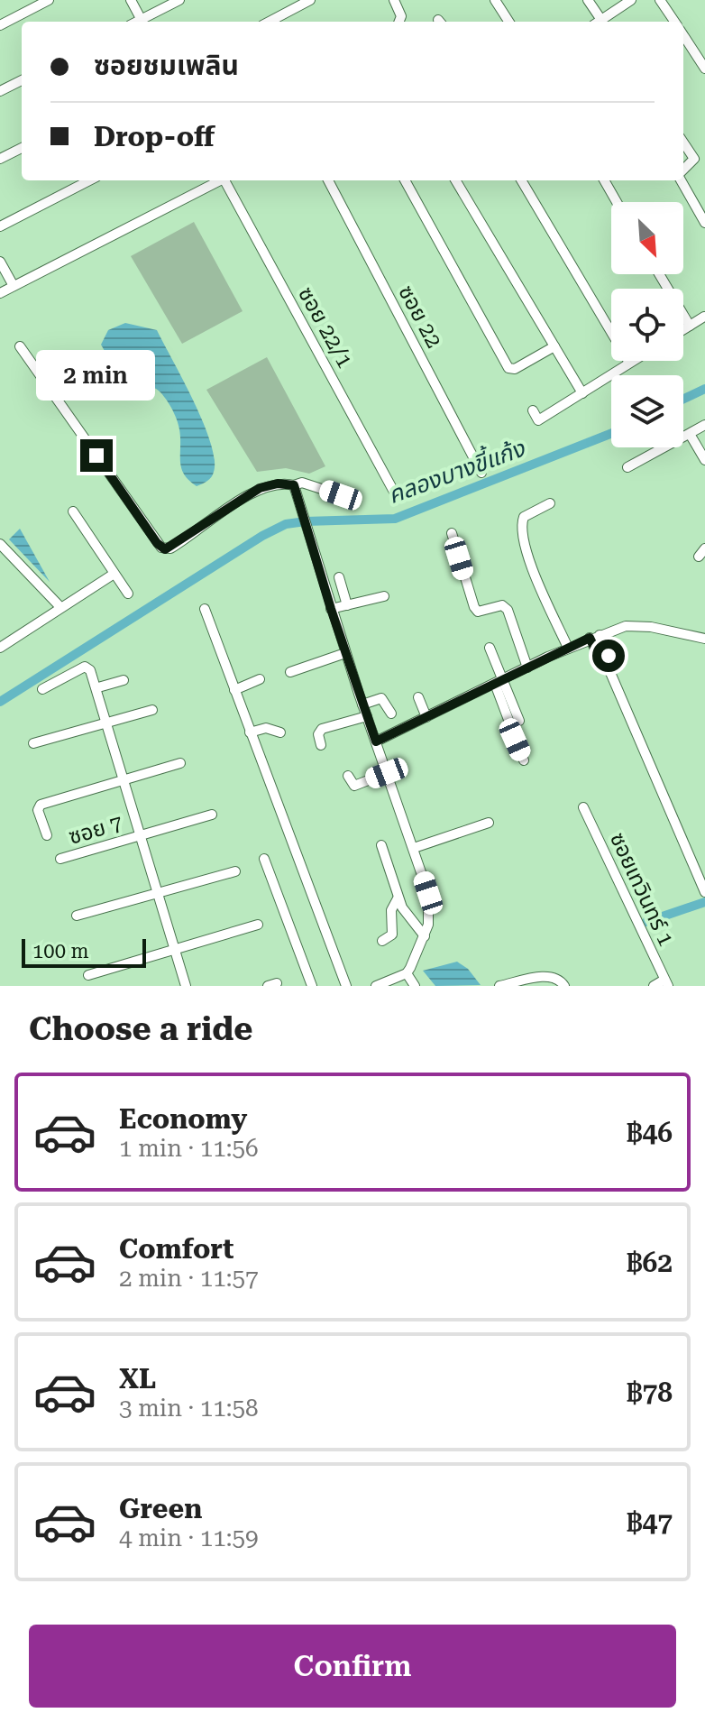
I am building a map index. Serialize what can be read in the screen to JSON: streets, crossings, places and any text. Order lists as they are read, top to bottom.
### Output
{
  "streets": {
    "street": [
      "ซอย 22",
      "ซอย 22/1",
      "ซอย 7",
      "ซอยเทวินทร์ 1"
    ]
  },
  "water": ["คลองบางขี้แก้ง"],
  "scale_bar": "100 m",
  "north": "bottom right",
  "page": {
    "banner": ["ซอยชมเพลิน", "Drop-off"],
    "bubble": "2 min",
    "scale": "100 m",
    "heading": "Choose a ride",
    "list": [
      {
        "name": "Economy",
        "note": "1 min · 11:56",
        "value": "฿46"
      },
      {
        "name": "Comfort",
        "note": "2 min · 11:57",
        "value": "฿62"
      },
      {
        "name": "XL",
        "note": "3 min · 11:58",
        "value": "฿78"
      },
      {
        "name": "Green",
        "note": "4 min · 11:59",
        "value": "฿47"
      }
    ],
    "buttons": "Confirm"
  }
}
